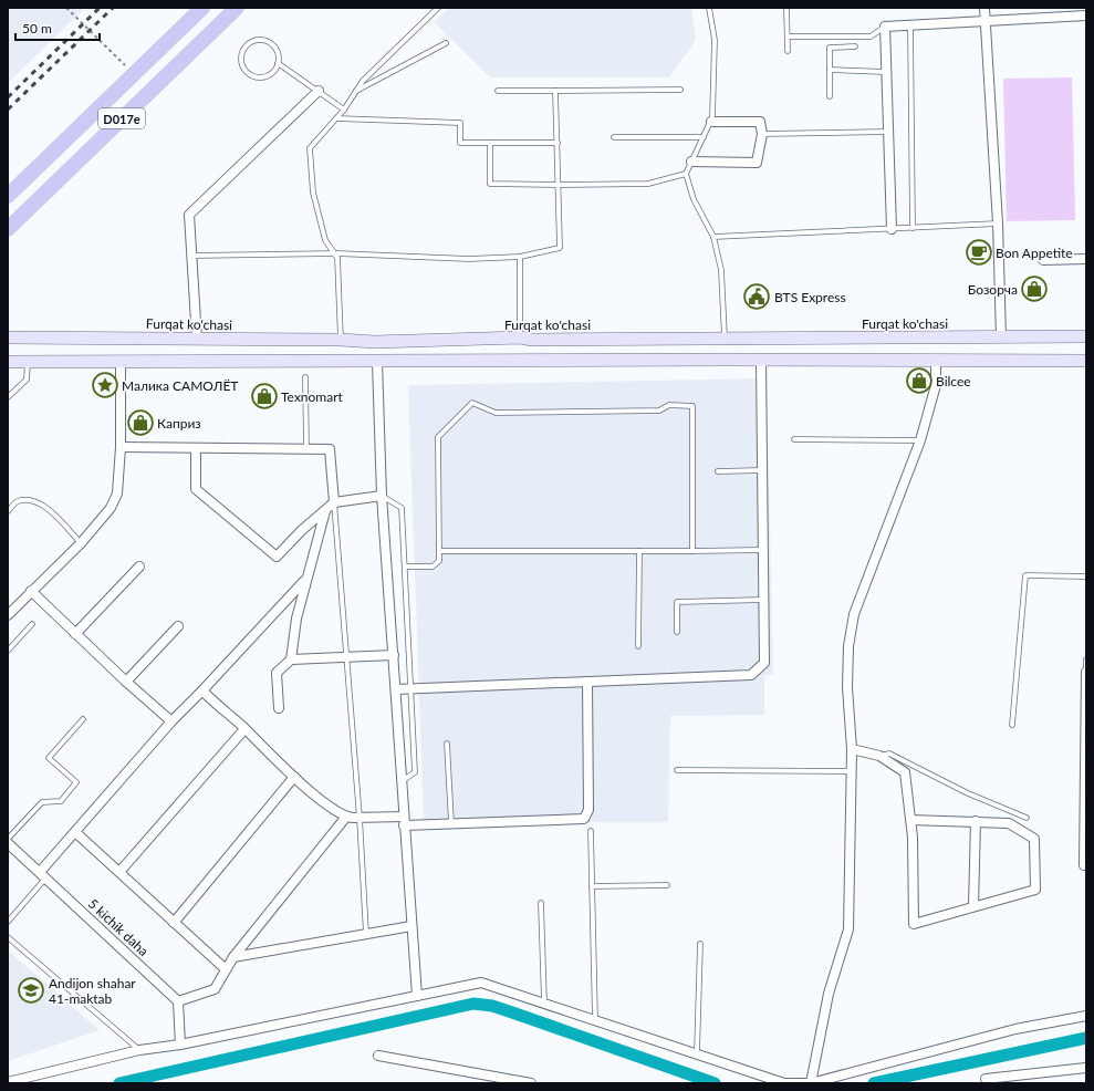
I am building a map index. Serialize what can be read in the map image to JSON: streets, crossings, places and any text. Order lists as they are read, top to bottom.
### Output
{
  "streets": {
    "main road": ["D017e", "Furqat ko'chasi"],
    "street": ["5 kichik daha"]
  },
  "places": {
    "cafe": ["Bon Appetite"],
    "shop": [
      "Бозорча",
      "Bilcee",
      "Texnomart",
      "Каприз"
    ],
    "public building": ["BTS Express"],
    "place": ["Малика САМОЛЁТ"],
    "school or university": ["Andijon shahar 41-maktab"]
  },
  "scale_bar": "50 m"
}
